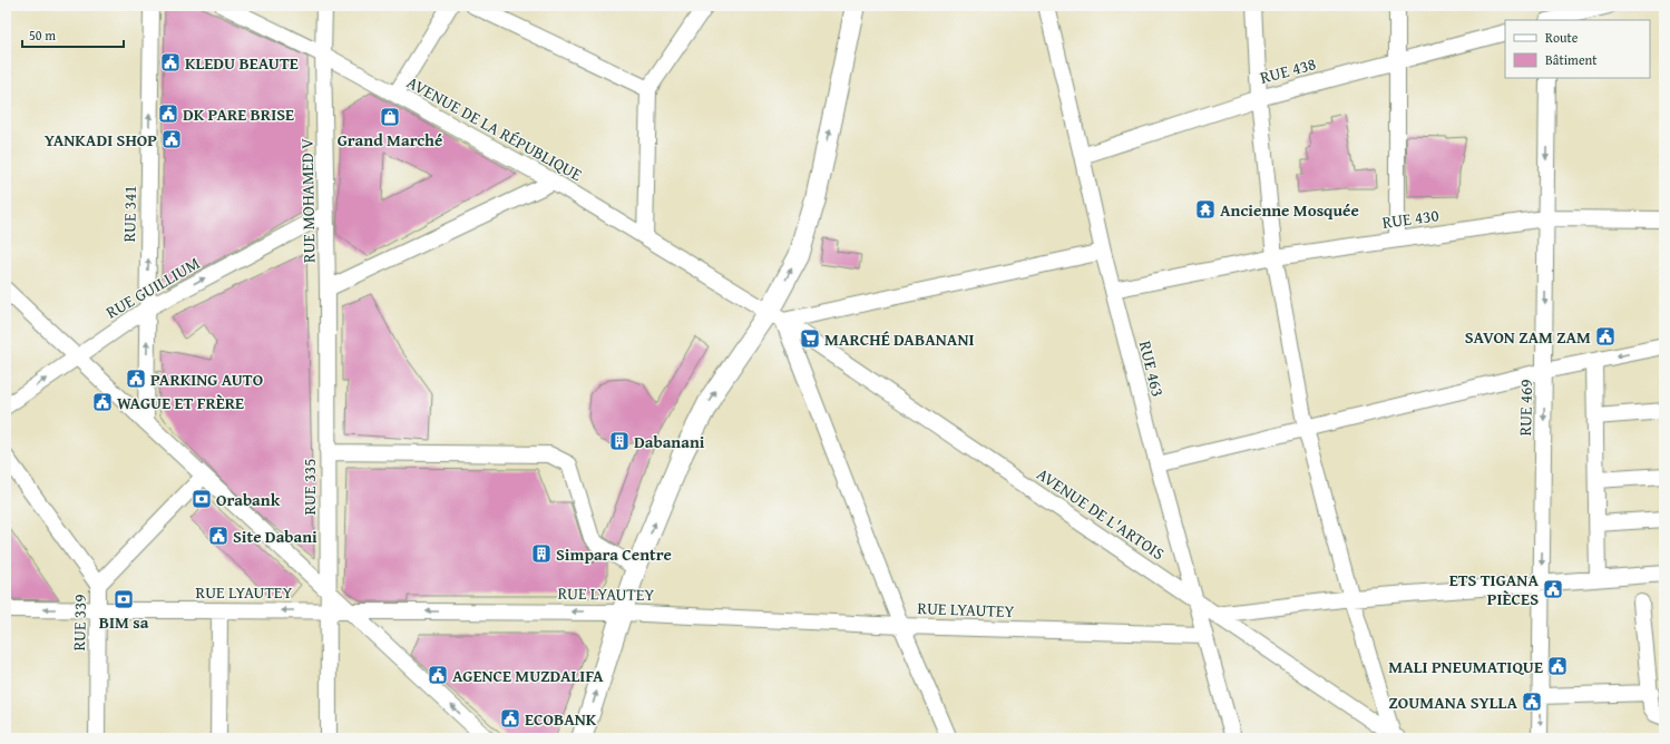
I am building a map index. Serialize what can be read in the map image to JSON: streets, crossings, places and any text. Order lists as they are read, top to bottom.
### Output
{
  "streets": {
    "street": [
      "RUE 438",
      "AVENUE DE LA RÉPUBLIQUE",
      "RUE MOHAMED V",
      "RUE 341",
      "RUE 430",
      "RUE GUILLIUM",
      "RUE 463",
      "RUE 469",
      "RUE 335",
      "AVENUE DE L'ARTOIS",
      "RUE LYAUTEY",
      "RUE 339"
    ]
  },
  "crossings": [
    ["RUE 438", "RUE 463"],
    ["AVENUE DE LA RÉPUBLIQUE", "RUE MOHAMED V"],
    ["AVENUE DE LA RÉPUBLIQUE", "AVENUE DE L'ARTOIS"],
    ["RUE MOHAMED V", "RUE GUILLIUM"],
    ["RUE MOHAMED V", "RUE 335"],
    ["RUE 341", "RUE GUILLIUM"],
    ["RUE 430", "RUE 463"],
    ["RUE 430", "RUE 469"],
    ["RUE 463", "AVENUE DE L'ARTOIS"],
    ["RUE 463", "RUE LYAUTEY"],
    ["RUE 335", "RUE LYAUTEY"],
    ["RUE LYAUTEY", "RUE 339"]
  ],
  "one_way": ["RUE 341", "RUE GUILLIUM", "RUE LYAUTEY"],
  "places": {
    "public building": [
      "KLEDU BEAUTE",
      "DK PARE BRISE",
      "YANKADI SHOP",
      "SAVON ZAM ZAM",
      "PARKING AUTO",
      "WAGUE ET FRÈRE",
      "Site Dabani",
      "ETS TIGANA PIÈCES",
      "MALI PNEUMATIQUE",
      "AGENCE MUZDALIFA",
      "ZOUMANA SYLLA",
      "ECOBANK"
    ],
    "shop": ["Grand Marché"],
    "temple": ["Ancienne Mosquée"],
    "supermarket": ["MARCHÉ DABANANI"],
    "building": ["Dabanani", "Simpara Centre"],
    "bank": ["Orabank", "BIM sa"]
  },
  "legend": ["Route", "Bâtiment"],
  "scale_bar": "50 m"
}
